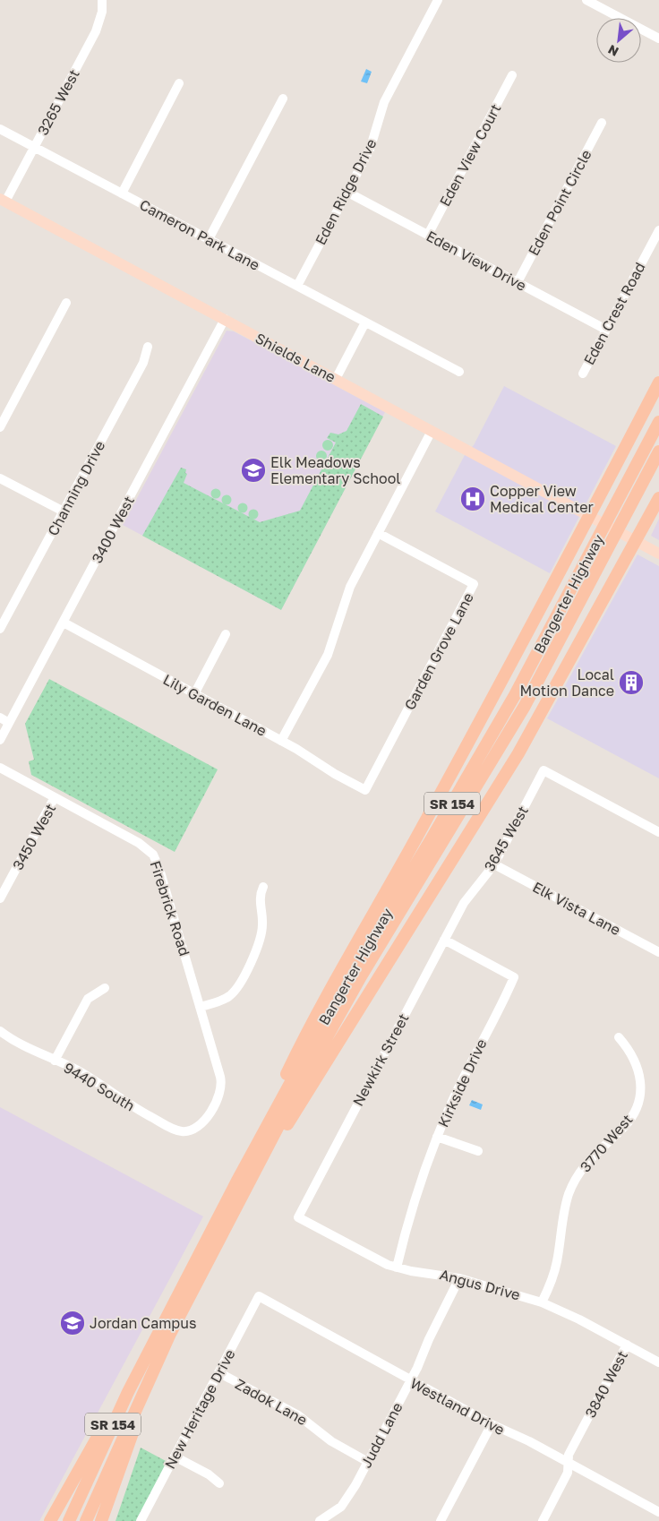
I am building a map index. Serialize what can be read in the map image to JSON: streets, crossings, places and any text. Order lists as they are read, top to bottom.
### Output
{
  "streets": {
    "highway": ["Bangerter Highway", "SR 154"],
    "main road": ["Shields Lane"],
    "street": [
      "3265 West",
      "Eden View Court",
      "Eden Ridge Drive",
      "Eden Point Circle",
      "Cameron Park Lane",
      "Eden View Drive",
      "Eden Crest Road",
      "Channing Drive",
      "3400 West",
      "Garden Grove Lane",
      "Lily Garden Lane",
      "3450 West",
      "3645 West",
      "Firebrick Road",
      "Elk Vista Lane",
      "Newkirk Street",
      "Kirkside Drive",
      "9440 South",
      "3770 West",
      "Angus Drive",
      "3840 West",
      "Zadok Lane",
      "Westland Drive",
      "New Heritage Drive",
      "Judd Lane"
    ]
  },
  "crossings": [
    ["3265 West", "Cameron Park Lane"],
    ["3265 West", "Shields Lane"],
    ["Eden View Court", "Eden View Drive"],
    ["Eden Ridge Drive", "Cameron Park Lane"],
    ["Eden Ridge Drive", "Eden View Drive"],
    ["Eden Point Circle", "Eden View Drive"],
    ["Eden View Drive", "Eden Crest Road"],
    ["Shields Lane", "3400 West"],
    ["3400 West", "Lily Garden Lane"],
    ["Garden Grove Lane", "Lily Garden Lane"],
    ["3450 West", "Firebrick Road"],
    ["3645 West", "Elk Vista Lane"],
    ["3645 West", "Newkirk Street"],
    ["Firebrick Road", "9440 South"],
    ["Newkirk Street", "Kirkside Drive"],
    ["Newkirk Street", "Angus Drive"],
    ["Kirkside Drive", "Angus Drive"],
    ["3770 West", "Angus Drive"],
    ["Angus Drive", "3840 West"],
    ["Angus Drive", "Judd Lane"],
    ["3840 West", "Westland Drive"],
    ["Zadok Lane", "New Heritage Drive"],
    ["Zadok Lane", "Judd Lane"],
    ["Westland Drive", "New Heritage Drive"],
    ["Westland Drive", "Judd Lane"]
  ],
  "places": {
    "school or university": ["Elk Meadows Elementary School", "Jordan Campus"],
    "hospital": ["Copper View Medical Center"],
    "building": ["Local Motion Dance"]
  },
  "north": "bottom left"
}
